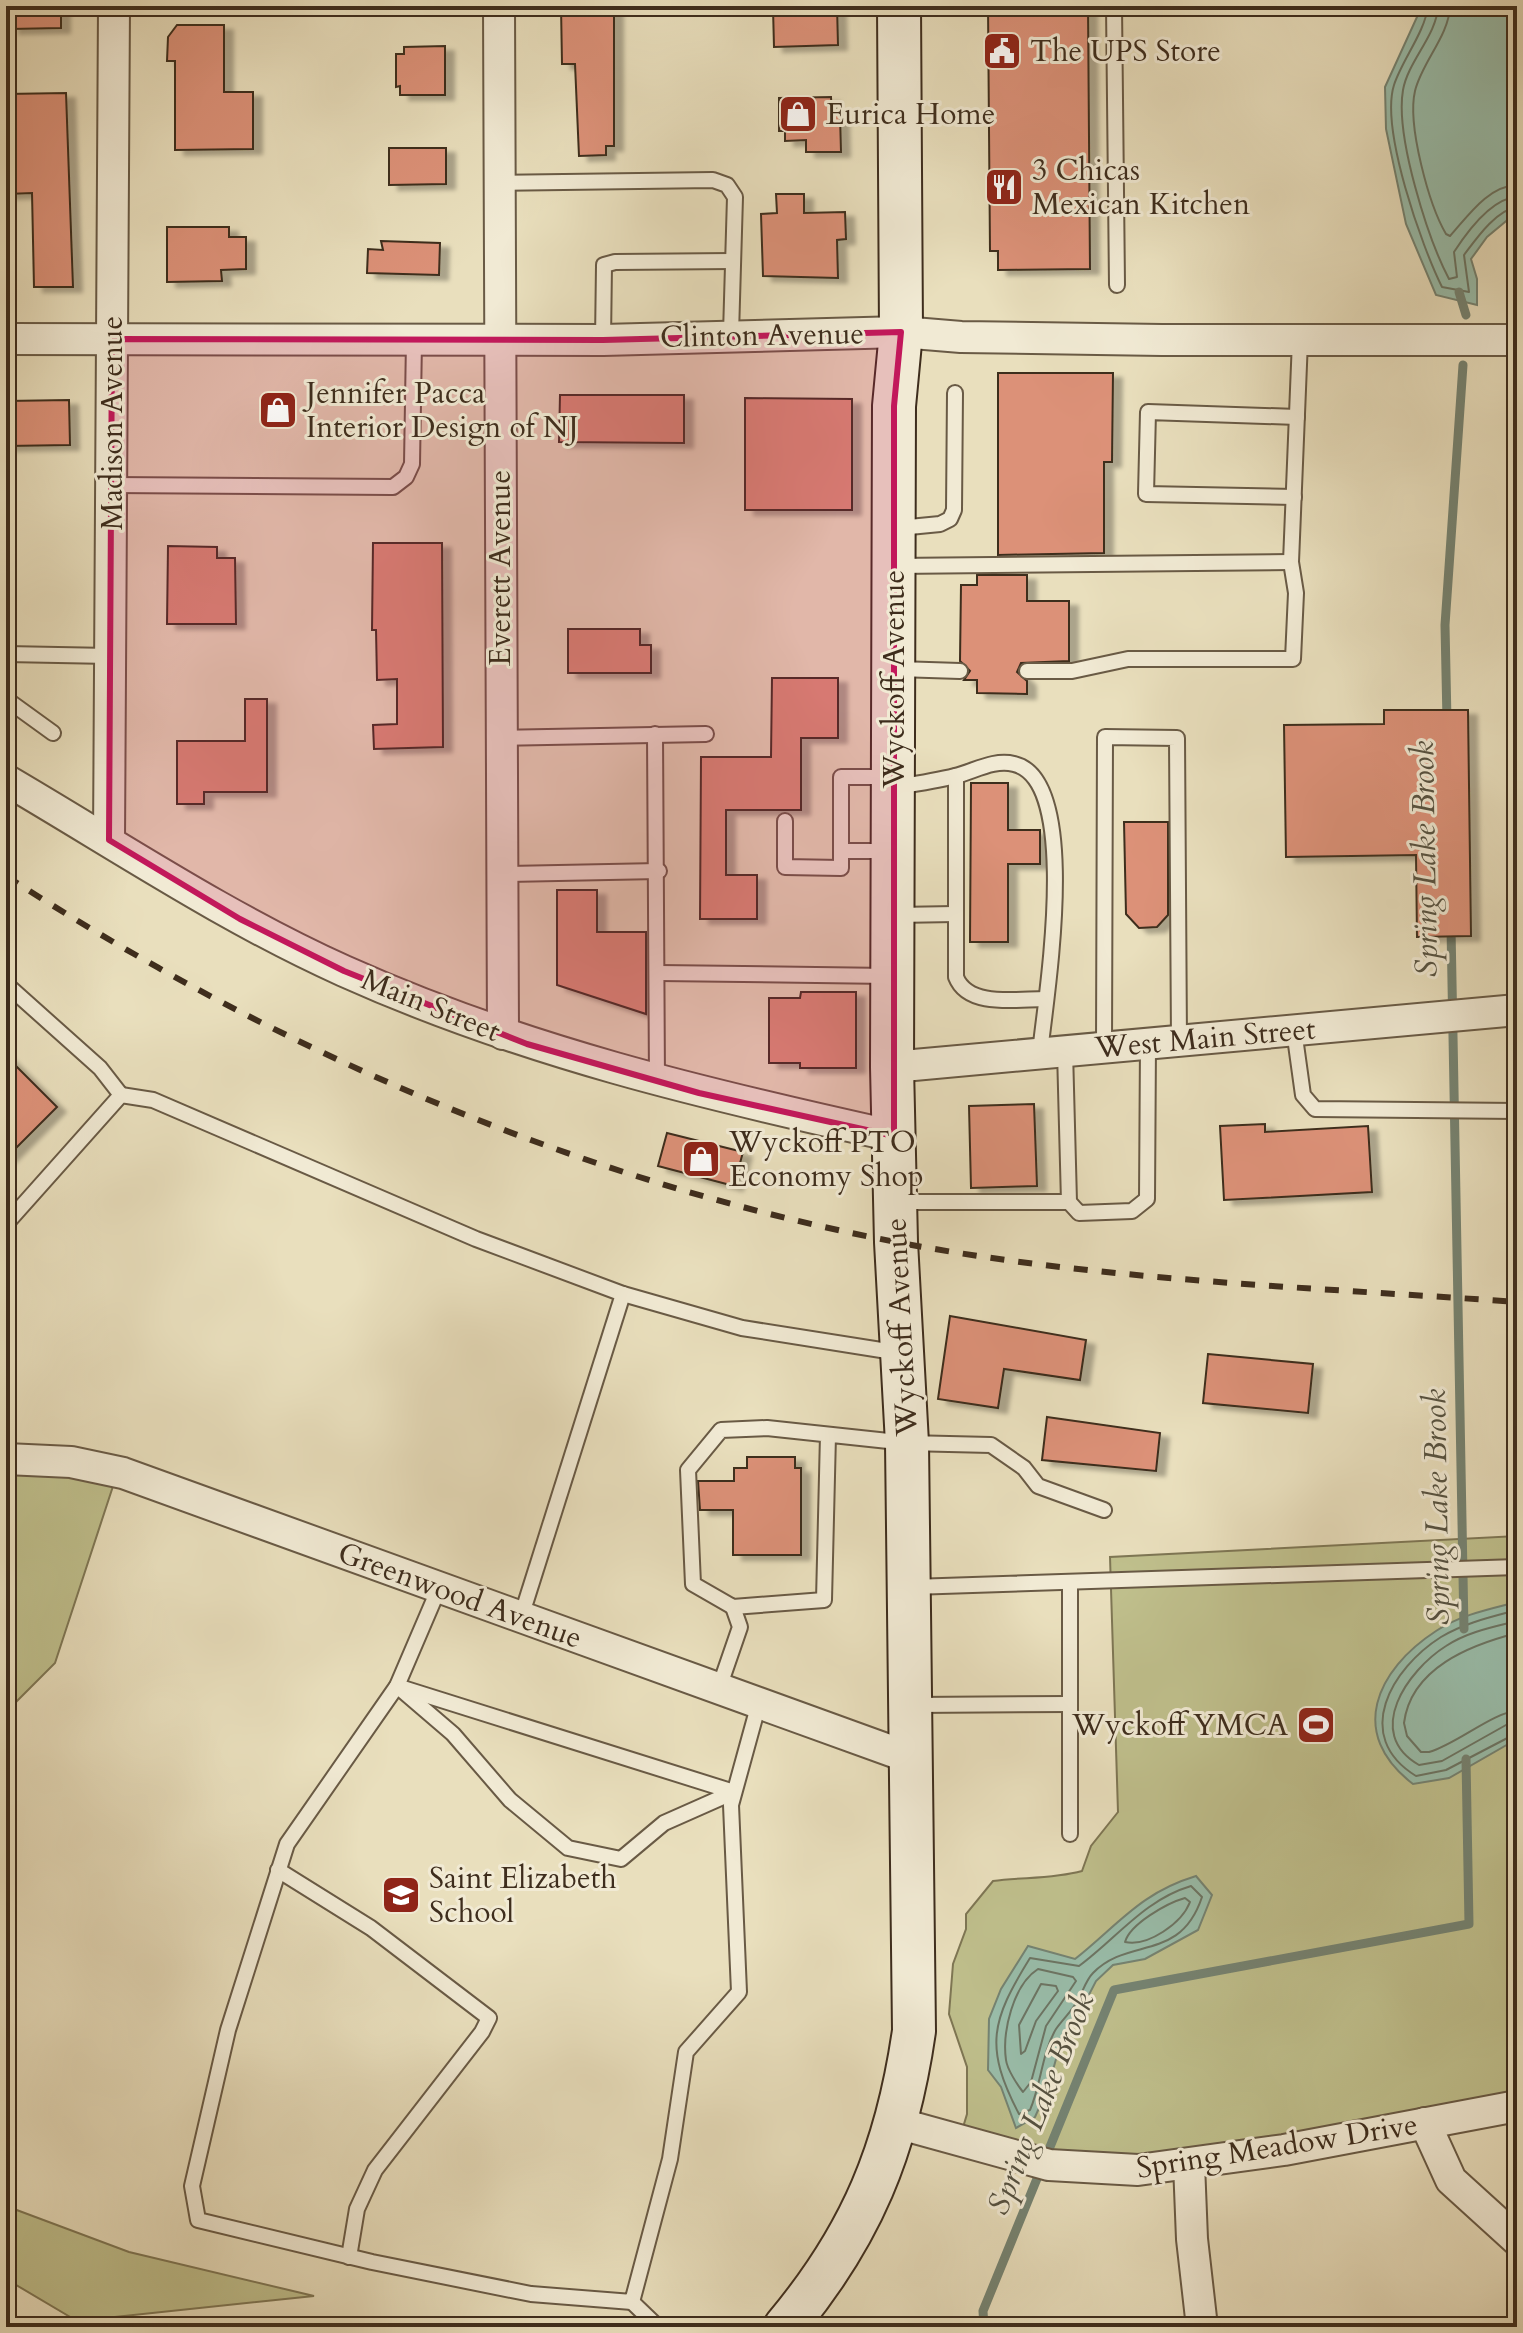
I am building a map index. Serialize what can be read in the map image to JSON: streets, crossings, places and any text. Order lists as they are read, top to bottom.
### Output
{
  "streets": {
    "main road": ["Wyckoff Avenue"],
    "street": [
      "Clinton Avenue",
      "Madison Avenue",
      "Everett Avenue",
      "Main Street",
      "West Main Street",
      "Greenwood Avenue",
      "Spring Meadow Drive"
    ]
  },
  "crossings": [
    ["Clinton Avenue", "Madison Avenue"],
    ["Clinton Avenue", "Everett Avenue"],
    ["Clinton Avenue", "Wyckoff Avenue"],
    ["Madison Avenue", "Main Street"],
    ["Everett Avenue", "Main Street"],
    ["Wyckoff Avenue", "Main Street"],
    ["Wyckoff Avenue", "West Main Street"],
    ["Wyckoff Avenue", "Greenwood Avenue"],
    ["Wyckoff Avenue", "Spring Meadow Drive"]
  ],
  "water": ["Spring Lake Brook"],
  "places": {
    "public building": ["The UPS Store"],
    "shop": ["Eurica Home", "Jennifer Pacca Interior Design of NJ", "Wyckoff PTO Economy Shop"],
    "restaurant": ["3 Chicas Mexican Kitchen"],
    "sports": ["Wyckoff YMCA"],
    "school or university": ["Saint Elizabeth School"]
  }
}
